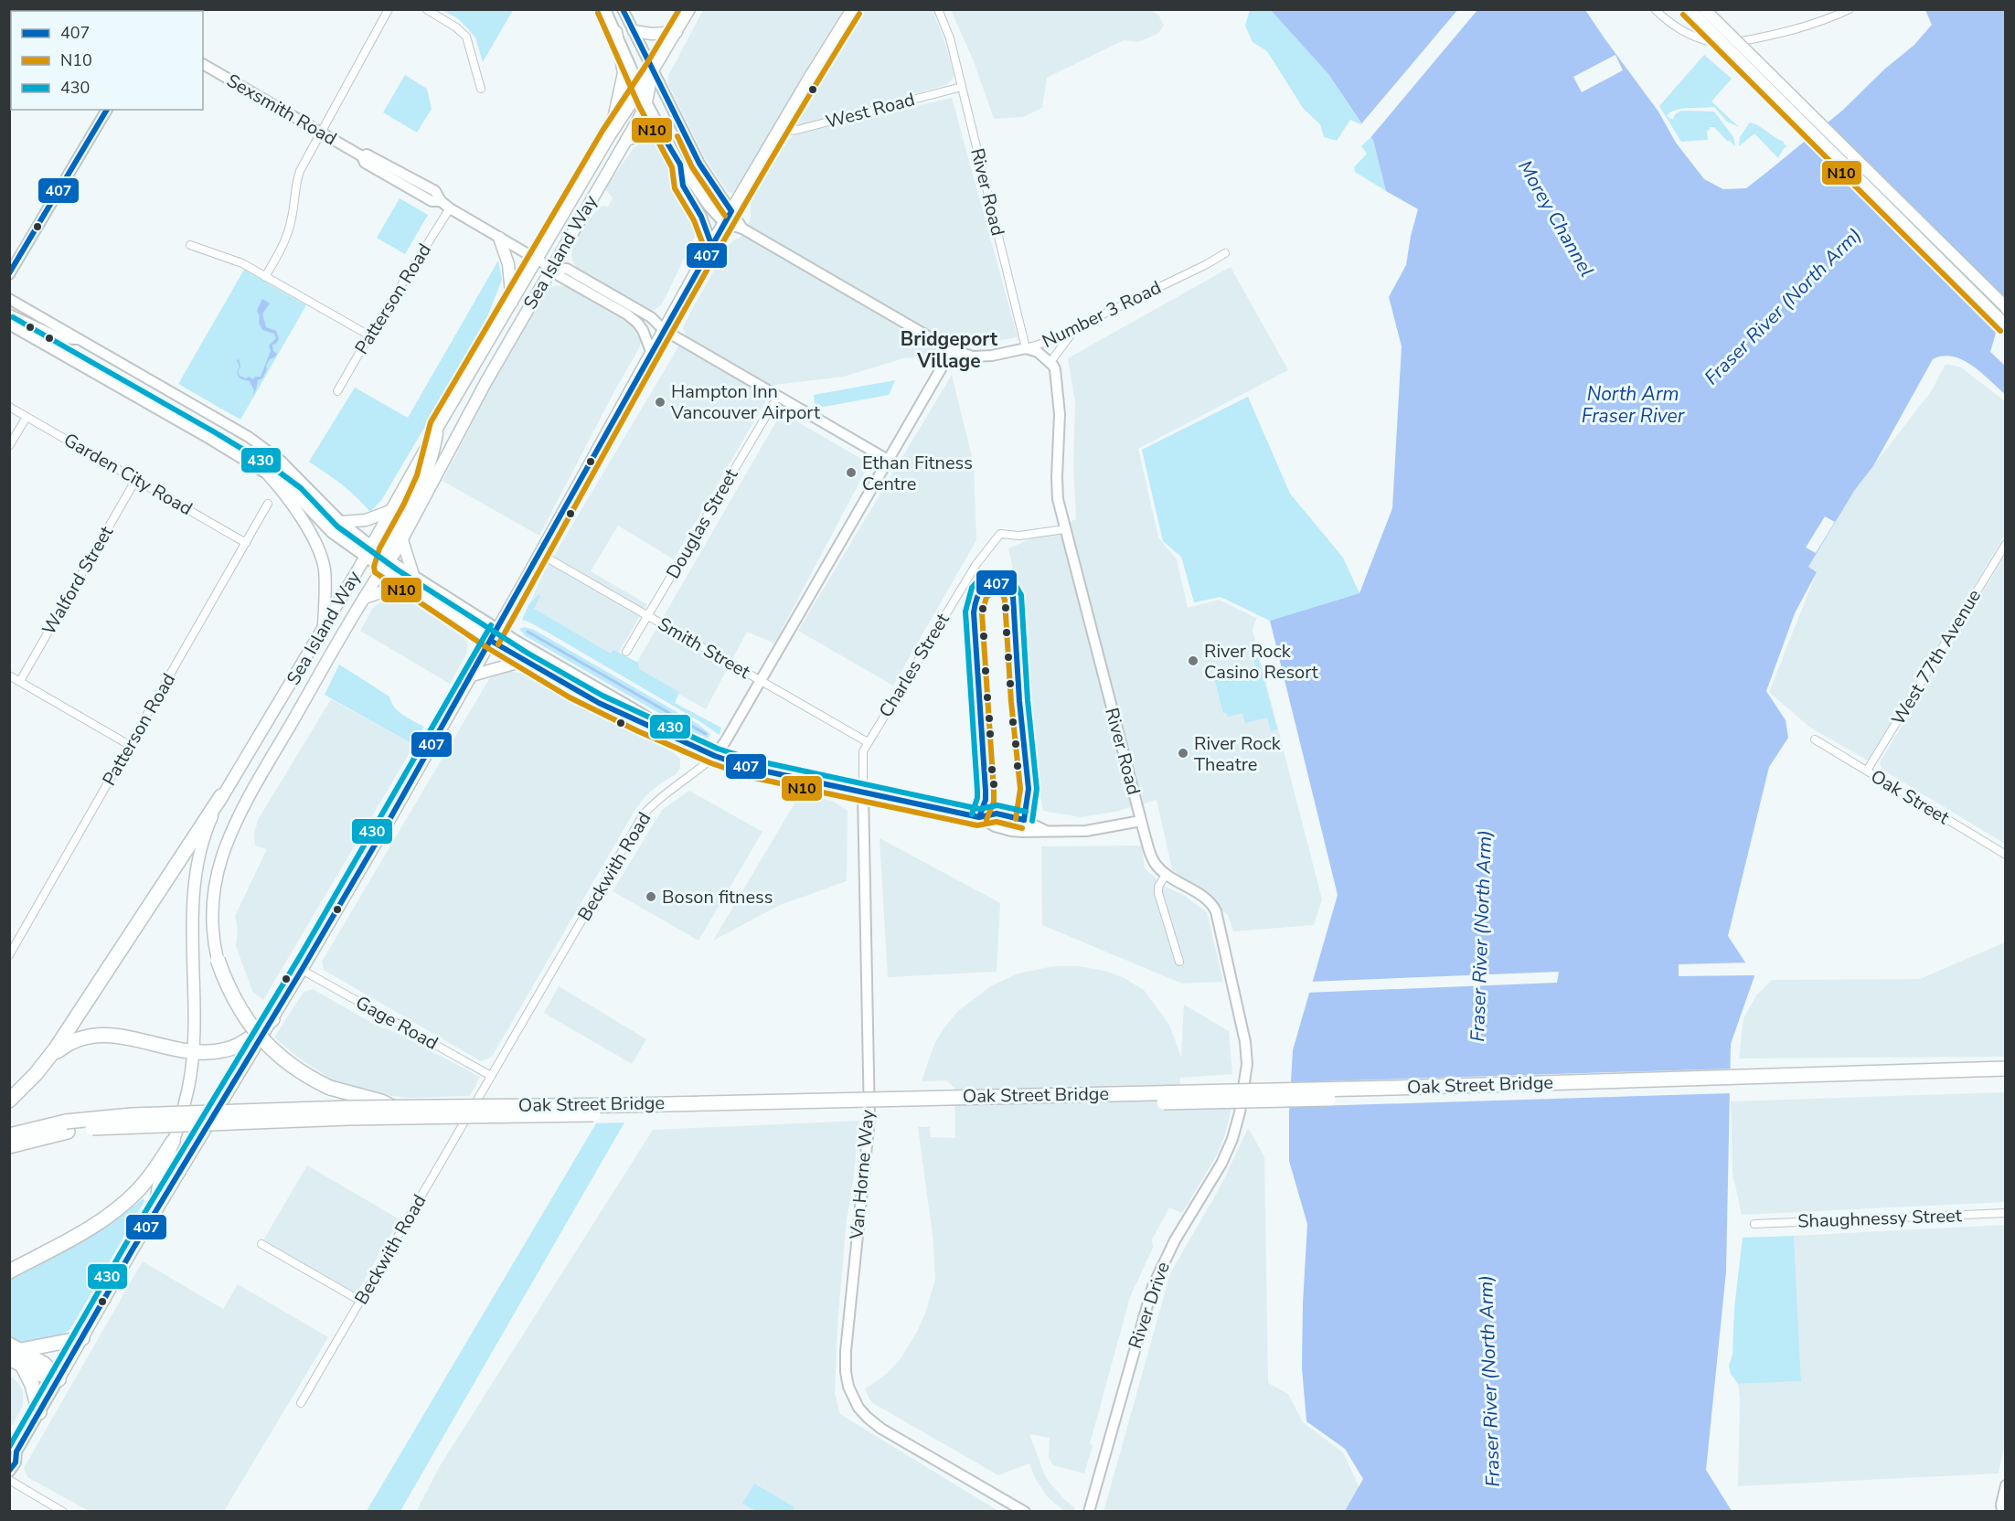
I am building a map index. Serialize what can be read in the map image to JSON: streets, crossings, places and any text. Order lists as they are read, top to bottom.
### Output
{
  "streets": {
    "highway": ["Oak Street Bridge"],
    "main road": ["Sea Island Way"],
    "street": [
      "Sexsmith Road",
      "West Road",
      "River Road",
      "Patterson Road",
      "Number 3 Road",
      "Garden City Road",
      "Douglas Street",
      "Walford Street",
      "Smith Street",
      "West 77th Avenue",
      "Charles Street",
      "Oak Street",
      "Beckwith Road",
      "Gage Road",
      "Van Horne Way",
      "Shaughnessy Street",
      "River Drive"
    ]
  },
  "crossings": [
    ["Sexsmith Road", "Sea Island Way"],
    ["Sexsmith Road", "Patterson Road"],
    ["Sexsmith Road", "Douglas Street"],
    ["Sexsmith Road", "Beckwith Road"],
    ["West Road", "River Road"],
    ["River Road", "Number 3 Road"],
    ["River Road", "Charles Street"],
    ["River Road", "River Drive"],
    ["Sea Island Way", "Number 3 Road"],
    ["Patterson Road", "Garden City Road"],
    ["Number 3 Road", "Beckwith Road"],
    ["Garden City Road", "Walford Street"],
    ["Douglas Street", "Smith Street"],
    ["Smith Street", "Charles Street"],
    ["Smith Street", "Beckwith Road"],
    ["Smith Street", "Van Horne Way"],
    ["West 77th Avenue", "Oak Street"],
    ["Charles Street", "Van Horne Way"],
    ["Beckwith Road", "Gage Road"]
  ],
  "districts": ["Bridgeport Village"],
  "water": ["Morey Channel", "Fraser River (North Arm)", "North Arm Fraser River"],
  "places": [
    "Hampton Inn Vancouver Airport",
    "Ethan Fitness Centre",
    "River Rock Casino Resort",
    "River Rock Theatre",
    "Boson fitness"
  ],
  "lines": ["transit line 407", "transit line N10", "transit line 430"],
  "legend": ["407", "N10", "430"]
}
